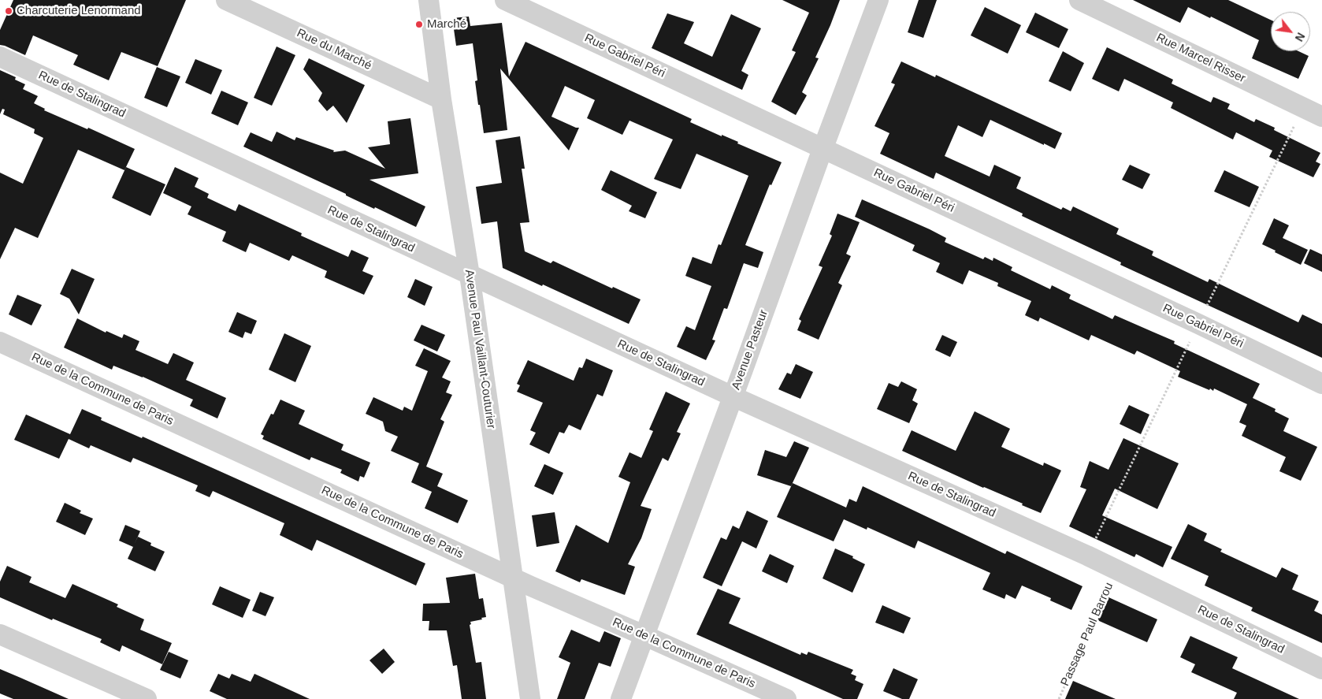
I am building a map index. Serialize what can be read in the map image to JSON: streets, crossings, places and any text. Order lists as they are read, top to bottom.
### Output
{
  "streets": {
    "street": [
      "Rue du Marché",
      "Rue Gabriel Péri",
      "Rue Marcel Risser",
      "Rue de Stalingrad",
      "Avenue Paul Vaillant-Couturier",
      "Avenue Pasteur",
      "Rue de la Commune de Paris"
    ],
    "path": ["Passage Paul Barrou"]
  },
  "crossings": [
    ["Rue du Marché", "Avenue Paul Vaillant-Couturier"],
    ["Rue Gabriel Péri", "Avenue Pasteur"],
    ["Rue de Stalingrad", "Avenue Paul Vaillant-Couturier"],
    ["Rue de Stalingrad", "Avenue Pasteur"],
    ["Rue de Stalingrad", "Passage Paul Barrou"],
    ["Avenue Paul Vaillant-Couturier", "Rue de la Commune de Paris"],
    ["Avenue Pasteur", "Rue de la Commune de Paris"]
  ],
  "places": ["Charcuterie Lenormand", "Marché"],
  "north": "bottom right"
}
